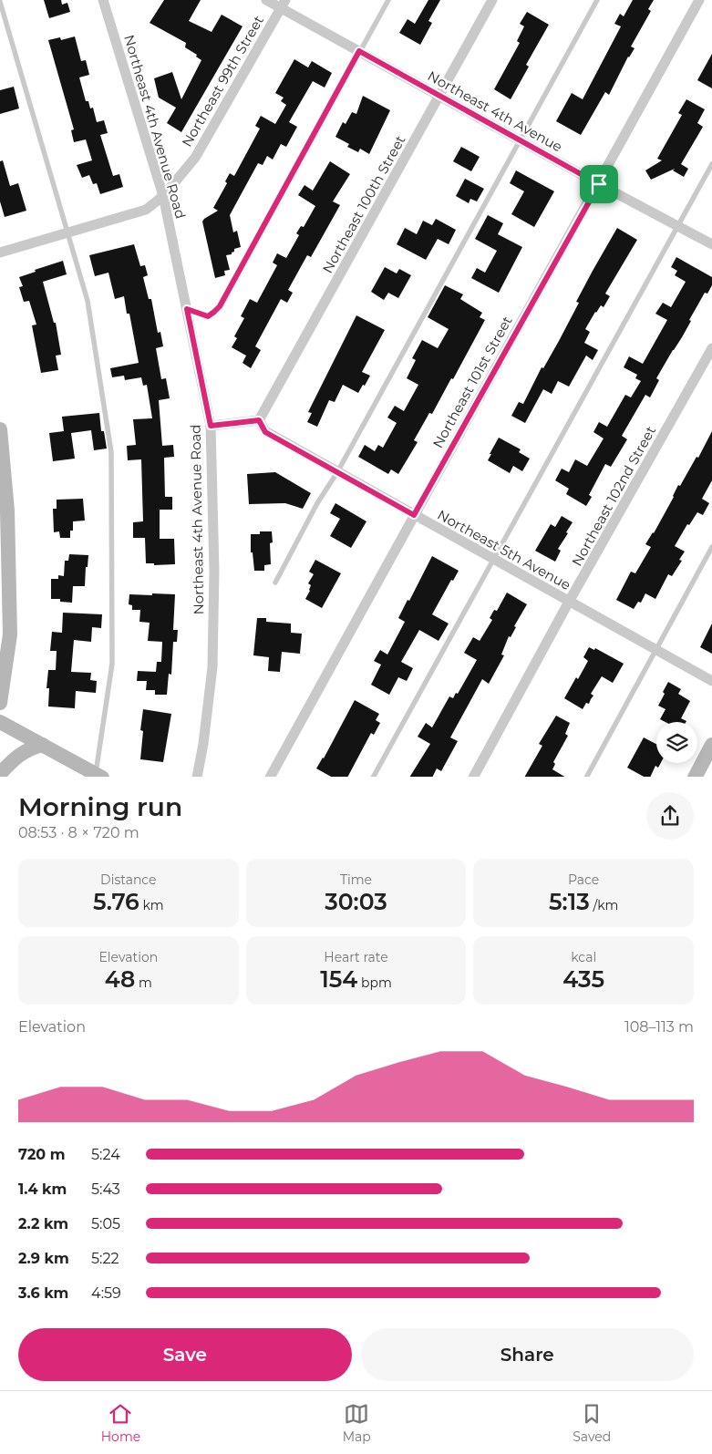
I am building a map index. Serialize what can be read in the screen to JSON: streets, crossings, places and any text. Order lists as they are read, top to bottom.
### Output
{
  "streets": {
    "street": [
      "Northeast 99th Street",
      "Northeast 4th Avenue",
      "Northeast 4th Avenue Road",
      "Northeast 100th Street",
      "Northeast 101st Street",
      "Northeast 102nd Street",
      "Northeast 5th Avenue"
    ]
  },
  "crossings": [
    ["Northeast 99th Street", "Northeast 4th Avenue"],
    ["Northeast 99th Street", "Northeast 4th Avenue Road"],
    ["Northeast 4th Avenue", "Northeast 100th Street"],
    ["Northeast 4th Avenue", "Northeast 101st Street"],
    ["Northeast 100th Street", "Northeast 5th Avenue"],
    ["Northeast 101st Street", "Northeast 5th Avenue"],
    ["Northeast 102nd Street", "Northeast 5th Avenue"]
  ],
  "page": {
    "heading": ["Morning run", "08:53 · 8 × 720 m"],
    "stats": [
      ["Distance", "5.76 km"],
      ["Time", "30:03"],
      ["Pace", "5:13 /km"],
      ["Elevation", "48 m"],
      ["Heart rate", "154 bpm"],
      ["kcal", "435"]
    ],
    "chart": ["Elevation", "108–113 m"],
    "list": [
      {
        "name": "720 m",
        "note": "5:24"
      },
      {
        "name": "1.4 km",
        "note": "5:43"
      },
      {
        "name": "2.2 km",
        "note": "5:05"
      },
      {
        "name": "2.9 km",
        "note": "5:22"
      },
      {
        "name": "3.6 km",
        "note": "4:59"
      }
    ],
    "buttons": ["Save", "Share"],
    "tabs": ["Home", "Map", "Saved"]
  }
}
